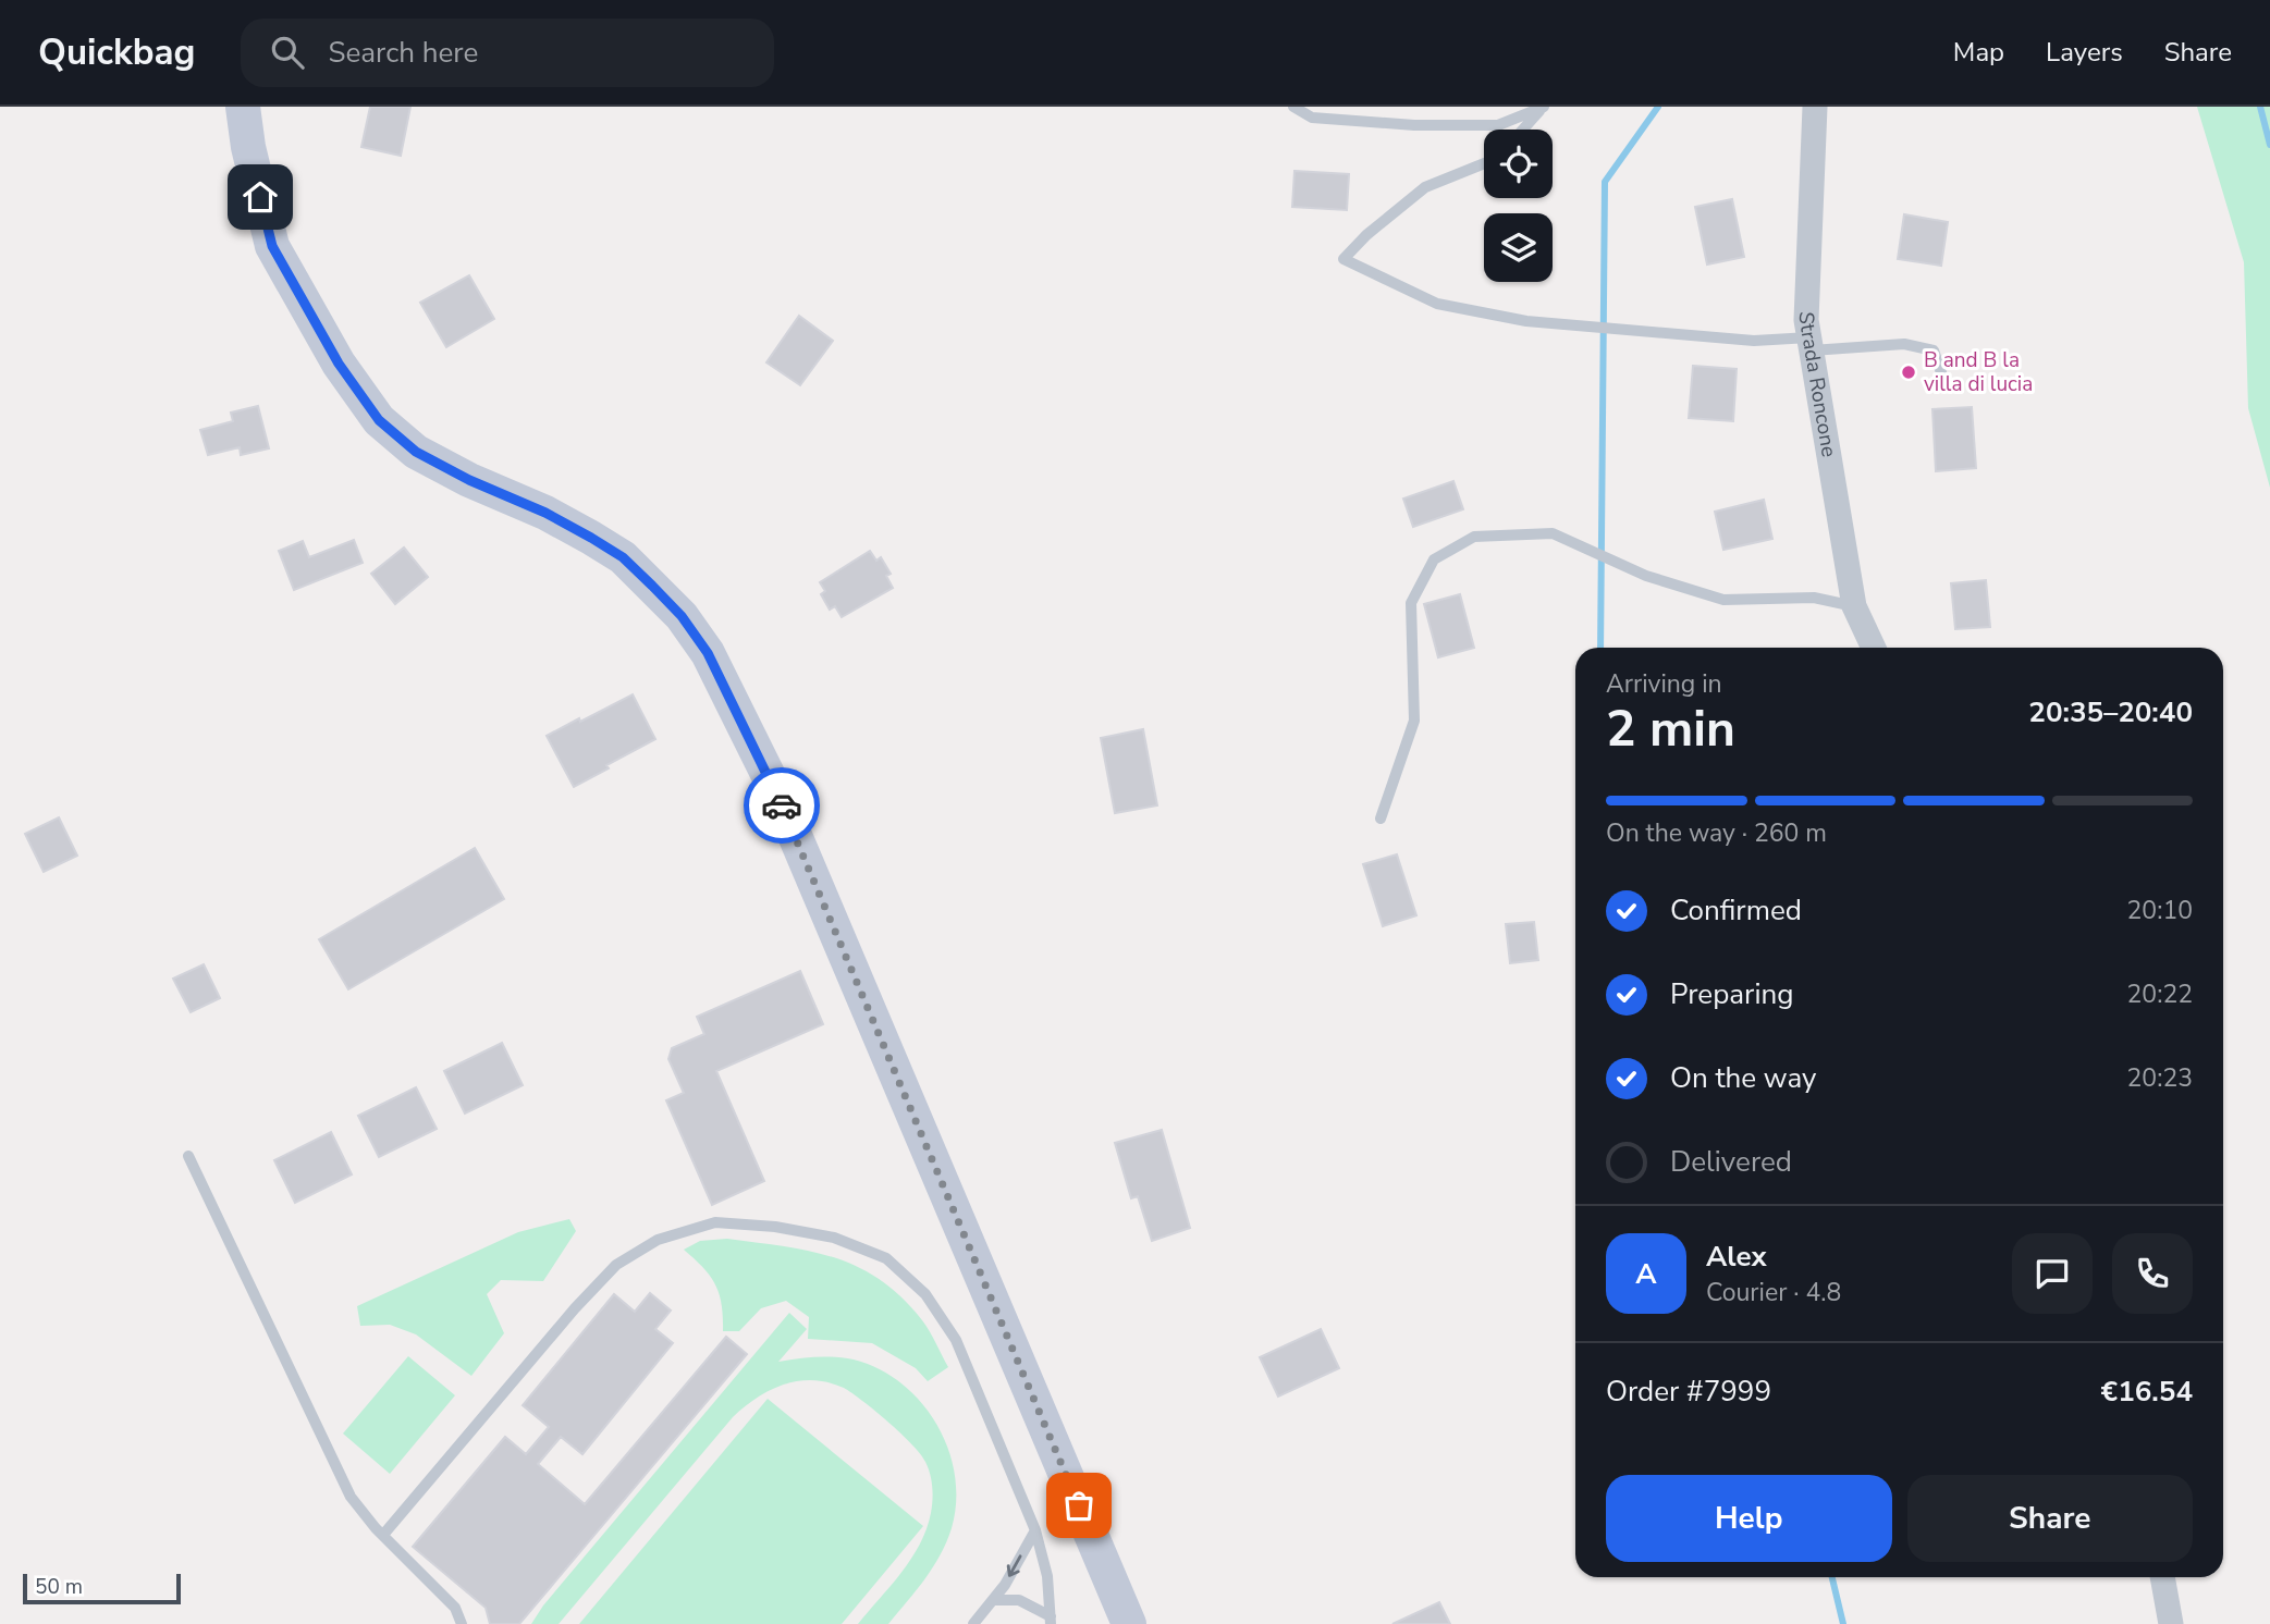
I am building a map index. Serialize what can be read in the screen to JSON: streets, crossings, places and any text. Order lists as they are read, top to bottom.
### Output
{
  "streets": {
    "street": ["Strada Roncone"]
  },
  "places": ["B and B la villa di lucia"],
  "scale_bar": "50 m",
  "page": {
    "header": "Quickbag",
    "search": "Search here",
    "nav": ["Map", "Layers", "Share"],
    "heading": ["2 min", "Arriving in", "20:35–20:40"],
    "panel": [
      "Alex",
      "Courier · 4.8",
      "Order #7999",
      "€16.54"
    ],
    "bar": "On the way · 260 m",
    "list": [
      ["Confirmed", "20:10"],
      ["Preparing", "20:22"],
      ["On the way", "20:23"],
      "Delivered"
    ],
    "round": "A",
    "buttons": ["Help", "Share"],
    "scale": "50 m"
  }
}
